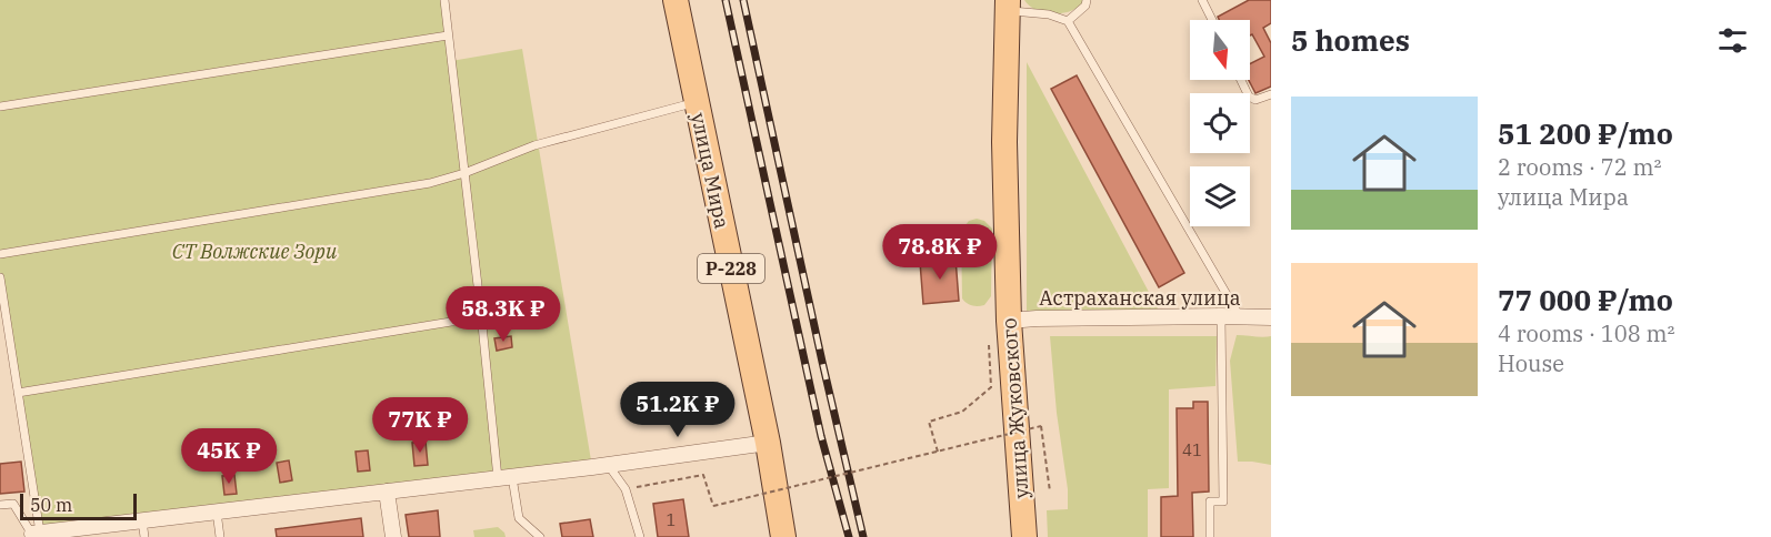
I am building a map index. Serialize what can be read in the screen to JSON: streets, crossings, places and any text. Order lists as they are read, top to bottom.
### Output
{
  "streets": {
    "main road": ["улица Мира", "Р-228", "улица Жуковского"],
    "street": ["Астраханская улица"]
  },
  "crossings": [
    ["Астраханская улица", "улица Жуковского"]
  ],
  "parks": ["СТ Волжские Зори"],
  "house_numbers": ["41", "1"],
  "scale_bar": "50 m",
  "north": "bottom",
  "page": {
    "heading": "5 homes",
    "list": [
      {
        "name": "51 200 ₽/mo",
        "note": "2 rooms · 72 m² · улица Мира"
      },
      {
        "name": "77 000 ₽/mo",
        "note": "4 rooms · 108 m² · House"
      }
    ],
    "price": [
      "78.8K ₽",
      "58.3K ₽",
      "51.2K ₽",
      "77K ₽",
      "45K ₽"
    ],
    "scale": "50 m"
  }
}
